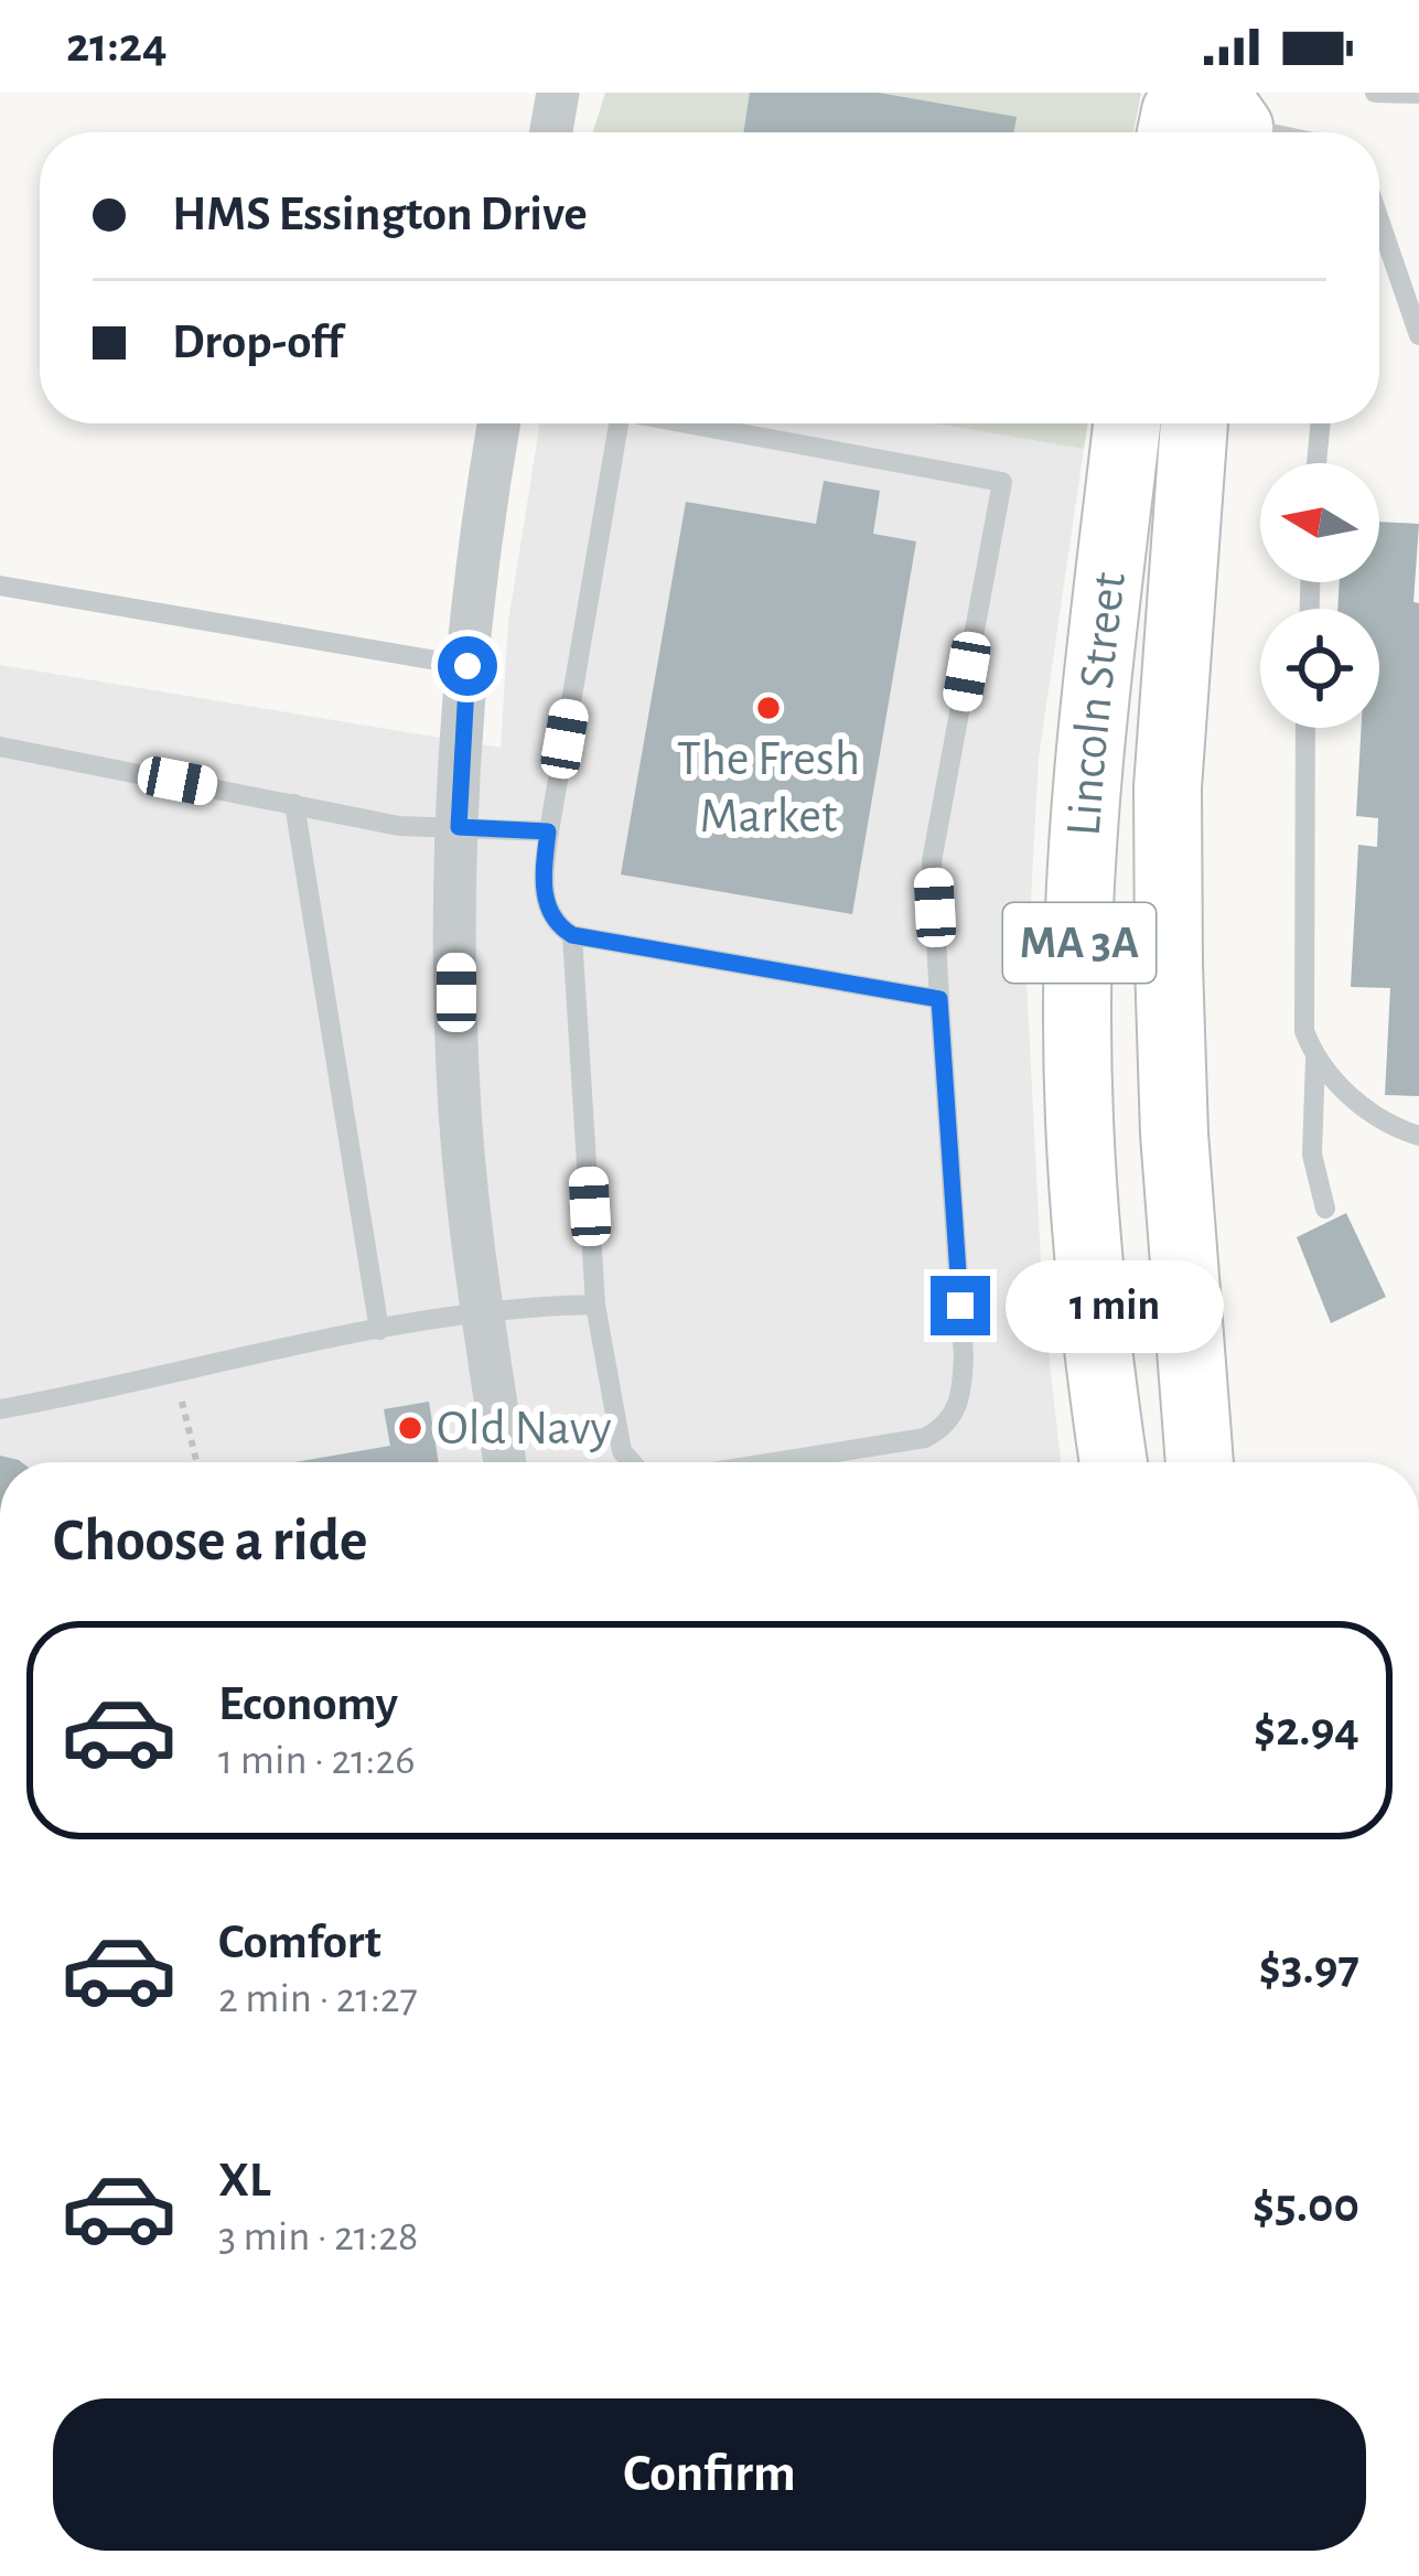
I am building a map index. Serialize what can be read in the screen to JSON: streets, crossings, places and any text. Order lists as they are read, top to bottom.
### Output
{
  "streets": {
    "main road": ["Lincoln Street", "MA 3A"]
  },
  "places": ["The Fresh Market", "Old Navy"],
  "north": "left",
  "page": {
    "status": "21:24",
    "banner": ["HMS Essington Drive", "Drop-off"],
    "bubble": "1 min",
    "heading": "Choose a ride",
    "list": [
      {
        "name": "Economy",
        "note": "1 min · 21:26",
        "value": "$2.94"
      },
      {
        "name": "Comfort",
        "note": "2 min · 21:27",
        "value": "$3.97"
      },
      {
        "name": "XL",
        "note": "3 min · 21:28",
        "value": "$5.00"
      }
    ],
    "buttons": "Confirm"
  }
}
